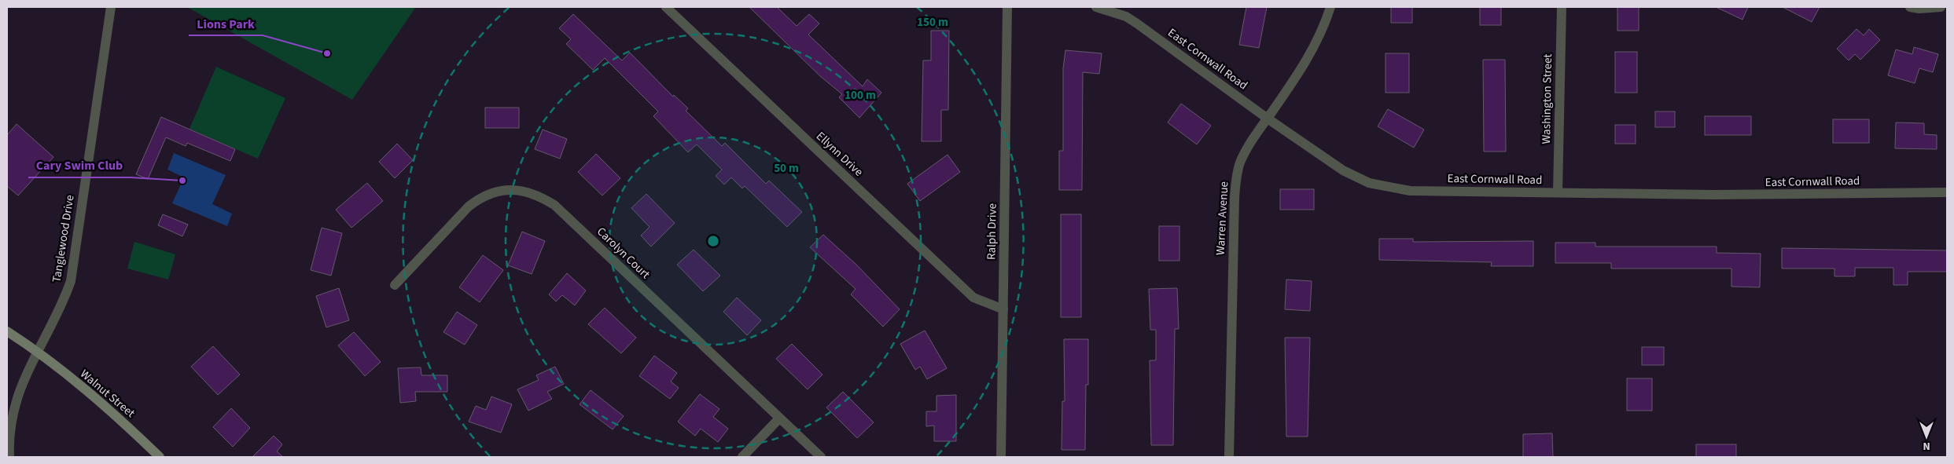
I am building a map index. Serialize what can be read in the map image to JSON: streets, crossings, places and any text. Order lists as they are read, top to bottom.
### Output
{
  "streets": {
    "main road": ["Walnut Street"],
    "street": [
      "East Cornwall Road",
      "Washington Street",
      "Ellynn Drive",
      "Warren Avenue",
      "Ralph Drive",
      "Tanglewood Drive",
      "Carolyn Court"
    ]
  },
  "crossings": [
    ["East Cornwall Road", "Washington Street"],
    ["East Cornwall Road", "Warren Avenue"],
    ["Ellynn Drive", "Ralph Drive"],
    ["Tanglewood Drive", "Walnut Street"]
  ],
  "places": ["Lions Park", "Cary Swim Club"],
  "north": "bottom",
  "rings": ["150 m", "100 m", "50 m"]
}
